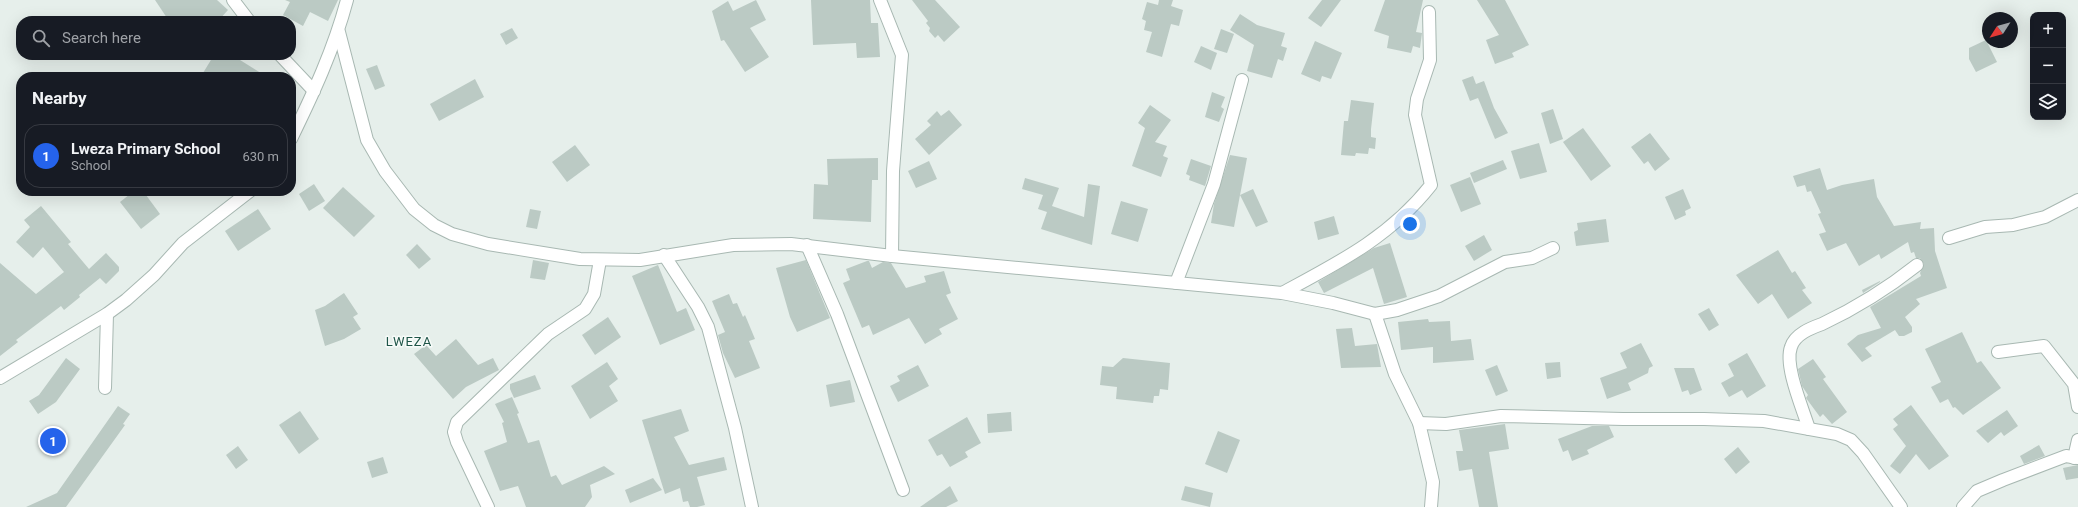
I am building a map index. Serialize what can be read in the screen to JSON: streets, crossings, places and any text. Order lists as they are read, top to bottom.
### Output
{
  "districts": ["LWEZA"],
  "north": "bottom left",
  "page": {
    "map_buttons": ["+", "−"],
    "search": "Search here",
    "heading": "Nearby",
    "list": [
      {
        "mark": "1",
        "name": "Lweza Primary School",
        "note": "School",
        "value": "630 m"
      }
    ],
    "pins": "1"
  }
}
